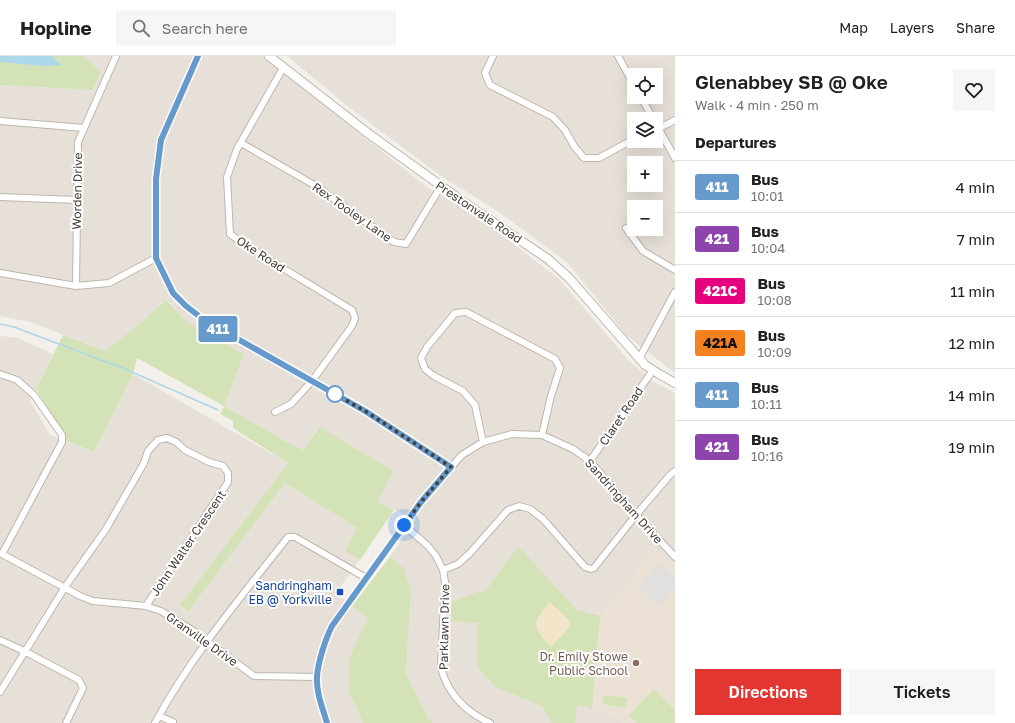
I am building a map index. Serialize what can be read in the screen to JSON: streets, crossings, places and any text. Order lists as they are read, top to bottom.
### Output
{
  "streets": {
    "street": [
      "Worden Drive",
      "Rex Tooley Lane",
      "Prestonvale Road",
      "Oke Road",
      "Claret Road",
      "Sandringham Drive",
      "John Walter Crescent",
      "Parklawn Drive",
      "Granville Drive"
    ]
  },
  "crossings": [
    ["Rex Tooley Lane", "Prestonvale Road"],
    ["Rex Tooley Lane", "Oke Road"],
    ["Prestonvale Road", "Oke Road"],
    ["Prestonvale Road", "Claret Road"],
    ["Claret Road", "Sandringham Drive"],
    ["Sandringham Drive", "Parklawn Drive"],
    ["Sandringham Drive", "Granville Drive"],
    ["John Walter Crescent", "Granville Drive"]
  ],
  "places": {
    "transit": ["Sandringham EB @ Yorkville"],
    "other": ["Dr. Emily Stowe Public School"]
  },
  "lines": ["bus line 411"],
  "page": {
    "header": "Hopline",
    "search": "Search here",
    "nav": ["Map", "Layers", "Share"],
    "on_map": "411",
    "heading": [
      ["Glenabbey SB @ Oke", "Walk · 4 min · 250 m"],
      "Departures"
    ],
    "map_buttons": ["+", "−"],
    "list": [
      {
        "mark": "411",
        "name": "Bus",
        "note": "10:01",
        "value": "4 min"
      },
      {
        "mark": "421",
        "name": "Bus",
        "note": "10:04",
        "value": "7 min"
      },
      {
        "mark": "421C",
        "name": "Bus",
        "note": "10:08",
        "value": "11 min"
      },
      {
        "mark": "421A",
        "name": "Bus",
        "note": "10:09",
        "value": "12 min"
      },
      {
        "mark": "411",
        "name": "Bus",
        "note": "10:11",
        "value": "14 min"
      },
      {
        "mark": "421",
        "name": "Bus",
        "note": "10:16",
        "value": "19 min"
      }
    ],
    "buttons": ["Directions", "Tickets"]
  }
}
